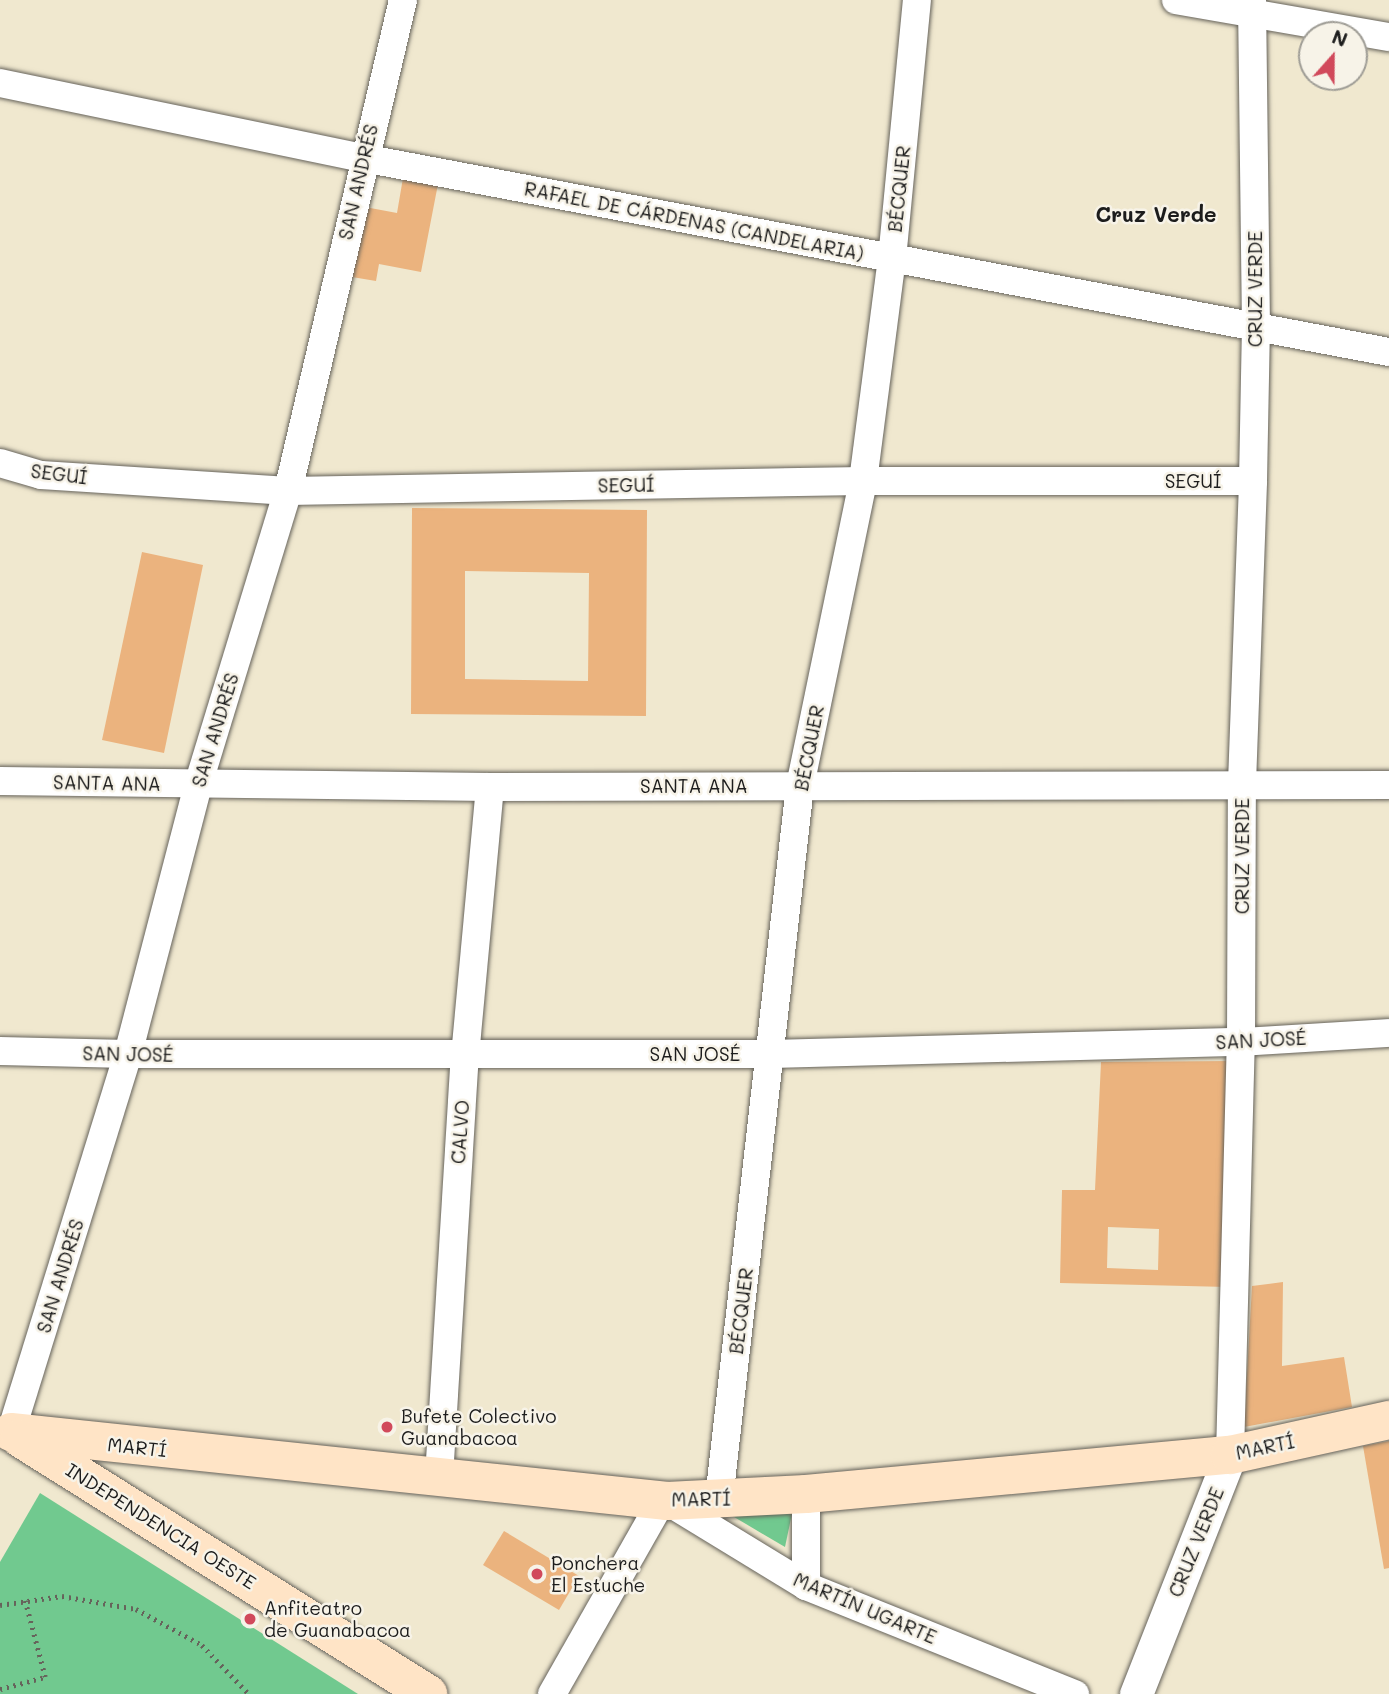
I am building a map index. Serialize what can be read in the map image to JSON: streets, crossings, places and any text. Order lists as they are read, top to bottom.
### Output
{
  "streets": {
    "main road": ["MARTÍ", "INDEPENDENCIA OESTE"],
    "street": [
      "SAN ANDRÉS",
      "BÉCQUER",
      "RAFAEL DE CÁRDENAS (CANDELARIA)",
      "CRUZ VERDE",
      "SEGUÍ",
      "SANTA ANA",
      "SAN JOSÉ",
      "CALVO",
      "MARTÍN UGARTE"
    ]
  },
  "crossings": [
    ["SAN ANDRÉS", "RAFAEL DE CÁRDENAS (CANDELARIA)"],
    ["SAN ANDRÉS", "SEGUÍ"],
    ["SAN ANDRÉS", "SANTA ANA"],
    ["SAN ANDRÉS", "SAN JOSÉ"],
    ["SAN ANDRÉS", "MARTÍ"],
    ["SAN ANDRÉS", "INDEPENDENCIA OESTE"],
    ["BÉCQUER", "RAFAEL DE CÁRDENAS (CANDELARIA)"],
    ["BÉCQUER", "SEGUÍ"],
    ["BÉCQUER", "SANTA ANA"],
    ["BÉCQUER", "SAN JOSÉ"],
    ["BÉCQUER", "MARTÍ"],
    ["RAFAEL DE CÁRDENAS (CANDELARIA)", "CRUZ VERDE"],
    ["CRUZ VERDE", "SEGUÍ"],
    ["CRUZ VERDE", "SANTA ANA"],
    ["CRUZ VERDE", "SAN JOSÉ"],
    ["CRUZ VERDE", "MARTÍ"],
    ["SANTA ANA", "CALVO"],
    ["SAN JOSÉ", "CALVO"],
    ["CALVO", "MARTÍ"],
    ["MARTÍ", "INDEPENDENCIA OESTE"],
    ["MARTÍ", "MARTÍN UGARTE"]
  ],
  "districts": ["Cruz Verde"],
  "places": ["Bufete Colectivo Guanabacoa", "Ponchera El Estuche", "Anfiteatro de Guanabacoa"],
  "north": "top"
}
